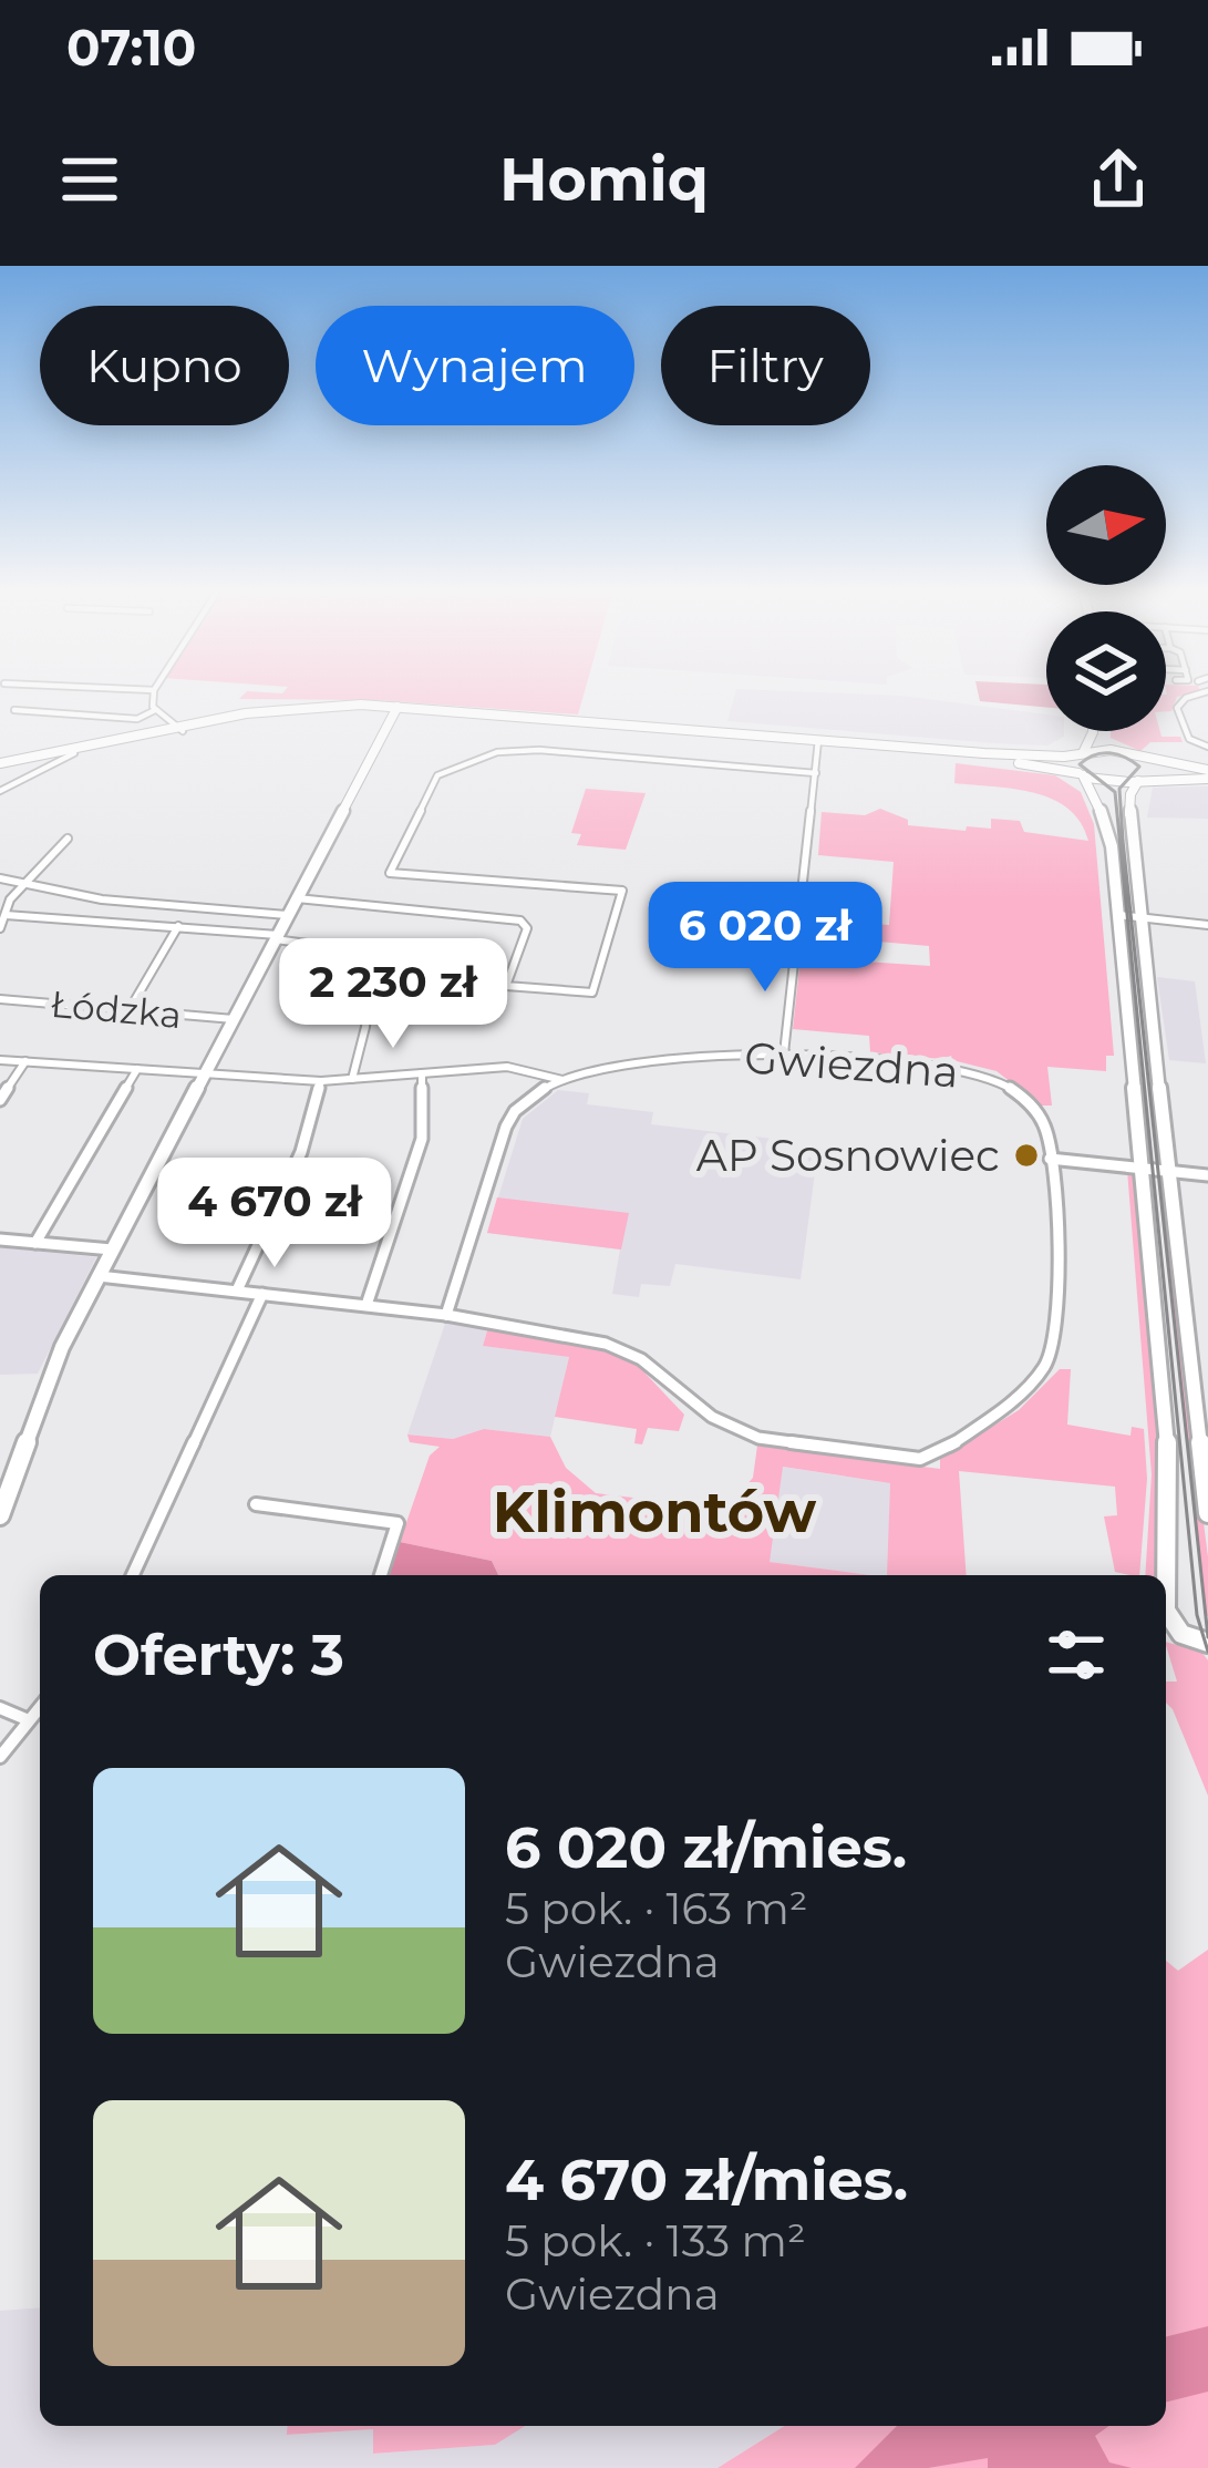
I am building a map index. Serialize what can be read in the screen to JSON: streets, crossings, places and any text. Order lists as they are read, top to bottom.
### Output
{
  "streets": {
    "street": ["Łódzka", "Gwiezdna"]
  },
  "districts": ["Klimontów"],
  "places": ["AP Sosnowiec"],
  "north": "right",
  "page": {
    "status": "07:10",
    "header": "Homiq",
    "chip": ["Kupno", "Wynajem", "Filtry"],
    "price": ["6 020 zł", "2 230 zł", "4 670 zł"],
    "heading": "Oferty: 3",
    "list": [
      {
        "name": "6 020 zł/mies.",
        "note": "5 pok. · 163 m² · Gwiezdna"
      },
      {
        "name": "4 670 zł/mies.",
        "note": "5 pok. · 133 m² · Gwiezdna"
      }
    ]
  }
}
